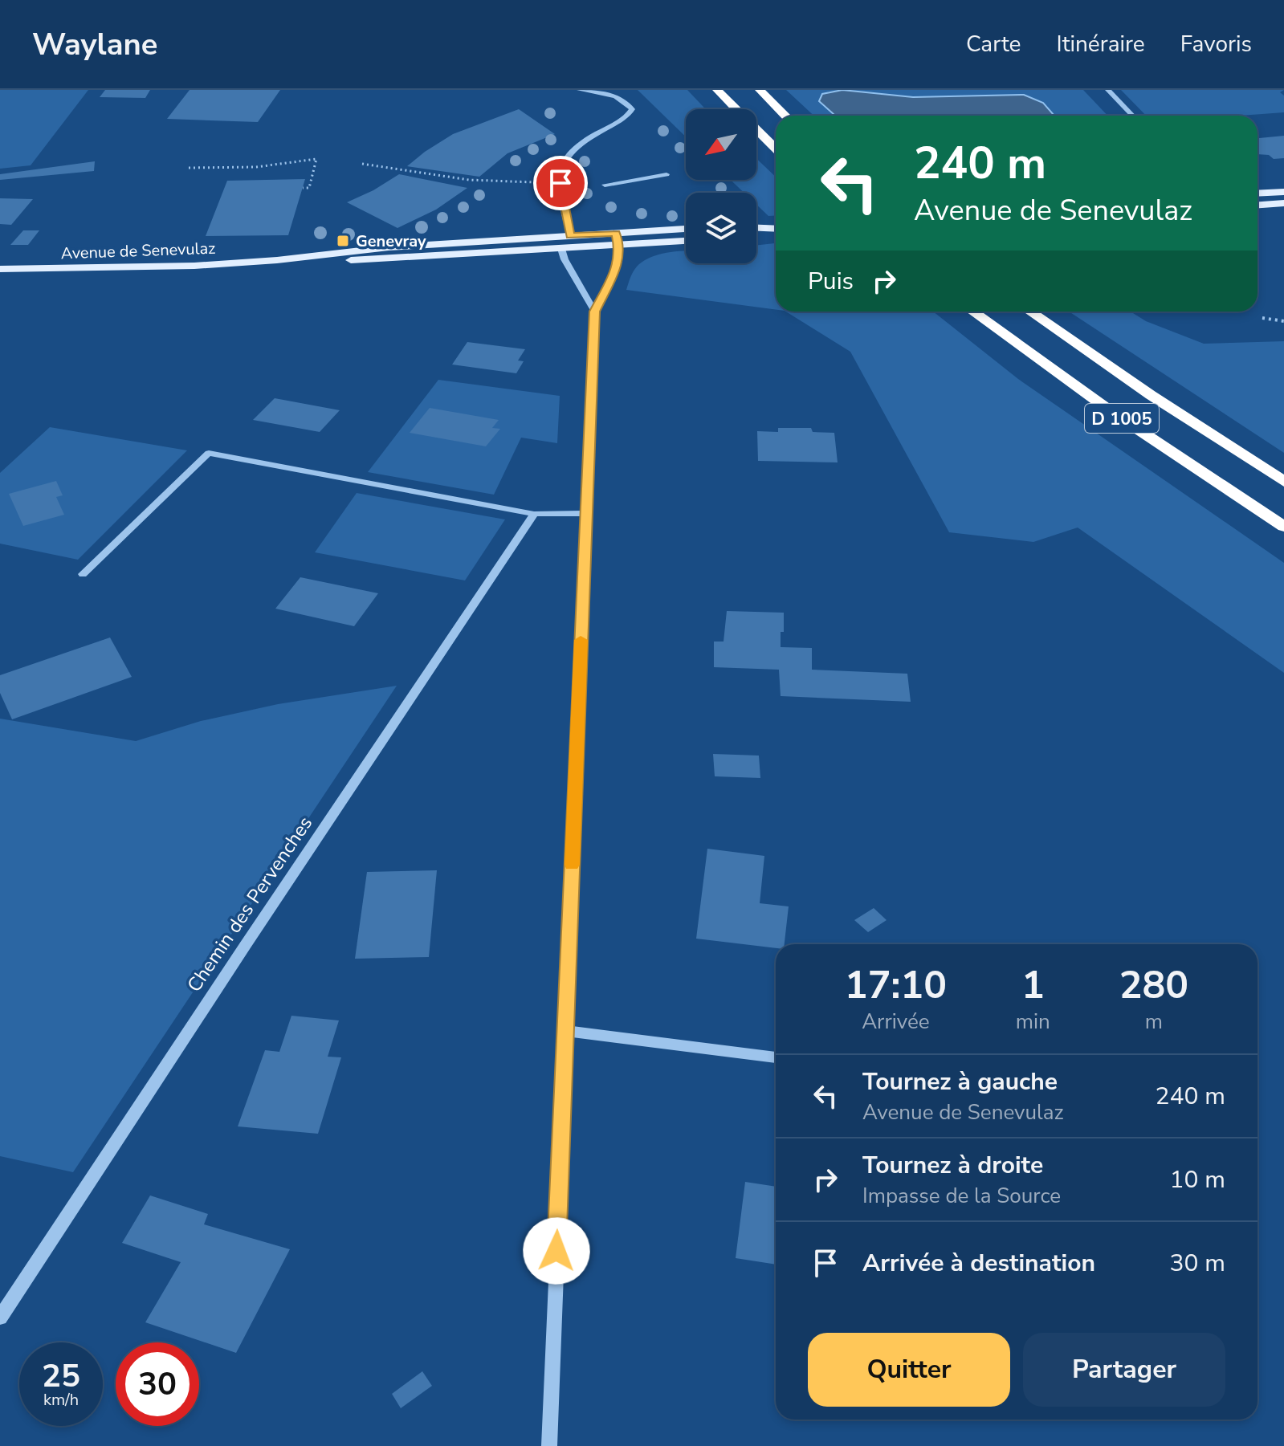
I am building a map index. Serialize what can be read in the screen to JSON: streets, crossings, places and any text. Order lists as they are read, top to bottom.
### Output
{
  "streets": {
    "highway": ["D 1005"],
    "main road": ["Avenue de Senevulaz"],
    "street": ["Chemin des Pervenches"]
  },
  "places": {
    "transit": ["Genevray"]
  },
  "north": "bottom left",
  "page": {
    "header": "Waylane",
    "nav": ["Carte", "Itinéraire", "Favoris"],
    "turn": ["240 m", "Avenue de Senevulaz"],
    "then": "Puis",
    "eta": [
      "17:10",
      "Arrivée",
      "1",
      "min",
      "280",
      "m"
    ],
    "list": [
      {
        "name": "Tournez à gauche",
        "note": "Avenue de Senevulaz",
        "value": "240 m"
      },
      {
        "name": "Tournez à droite",
        "note": "Impasse de la Source",
        "value": "10 m"
      },
      {
        "name": "Arrivée à destination",
        "value": "30 m"
      }
    ],
    "buttons": ["Quitter", "Partager"],
    "speed": "25 km/h",
    "limit": "30"
  }
}
